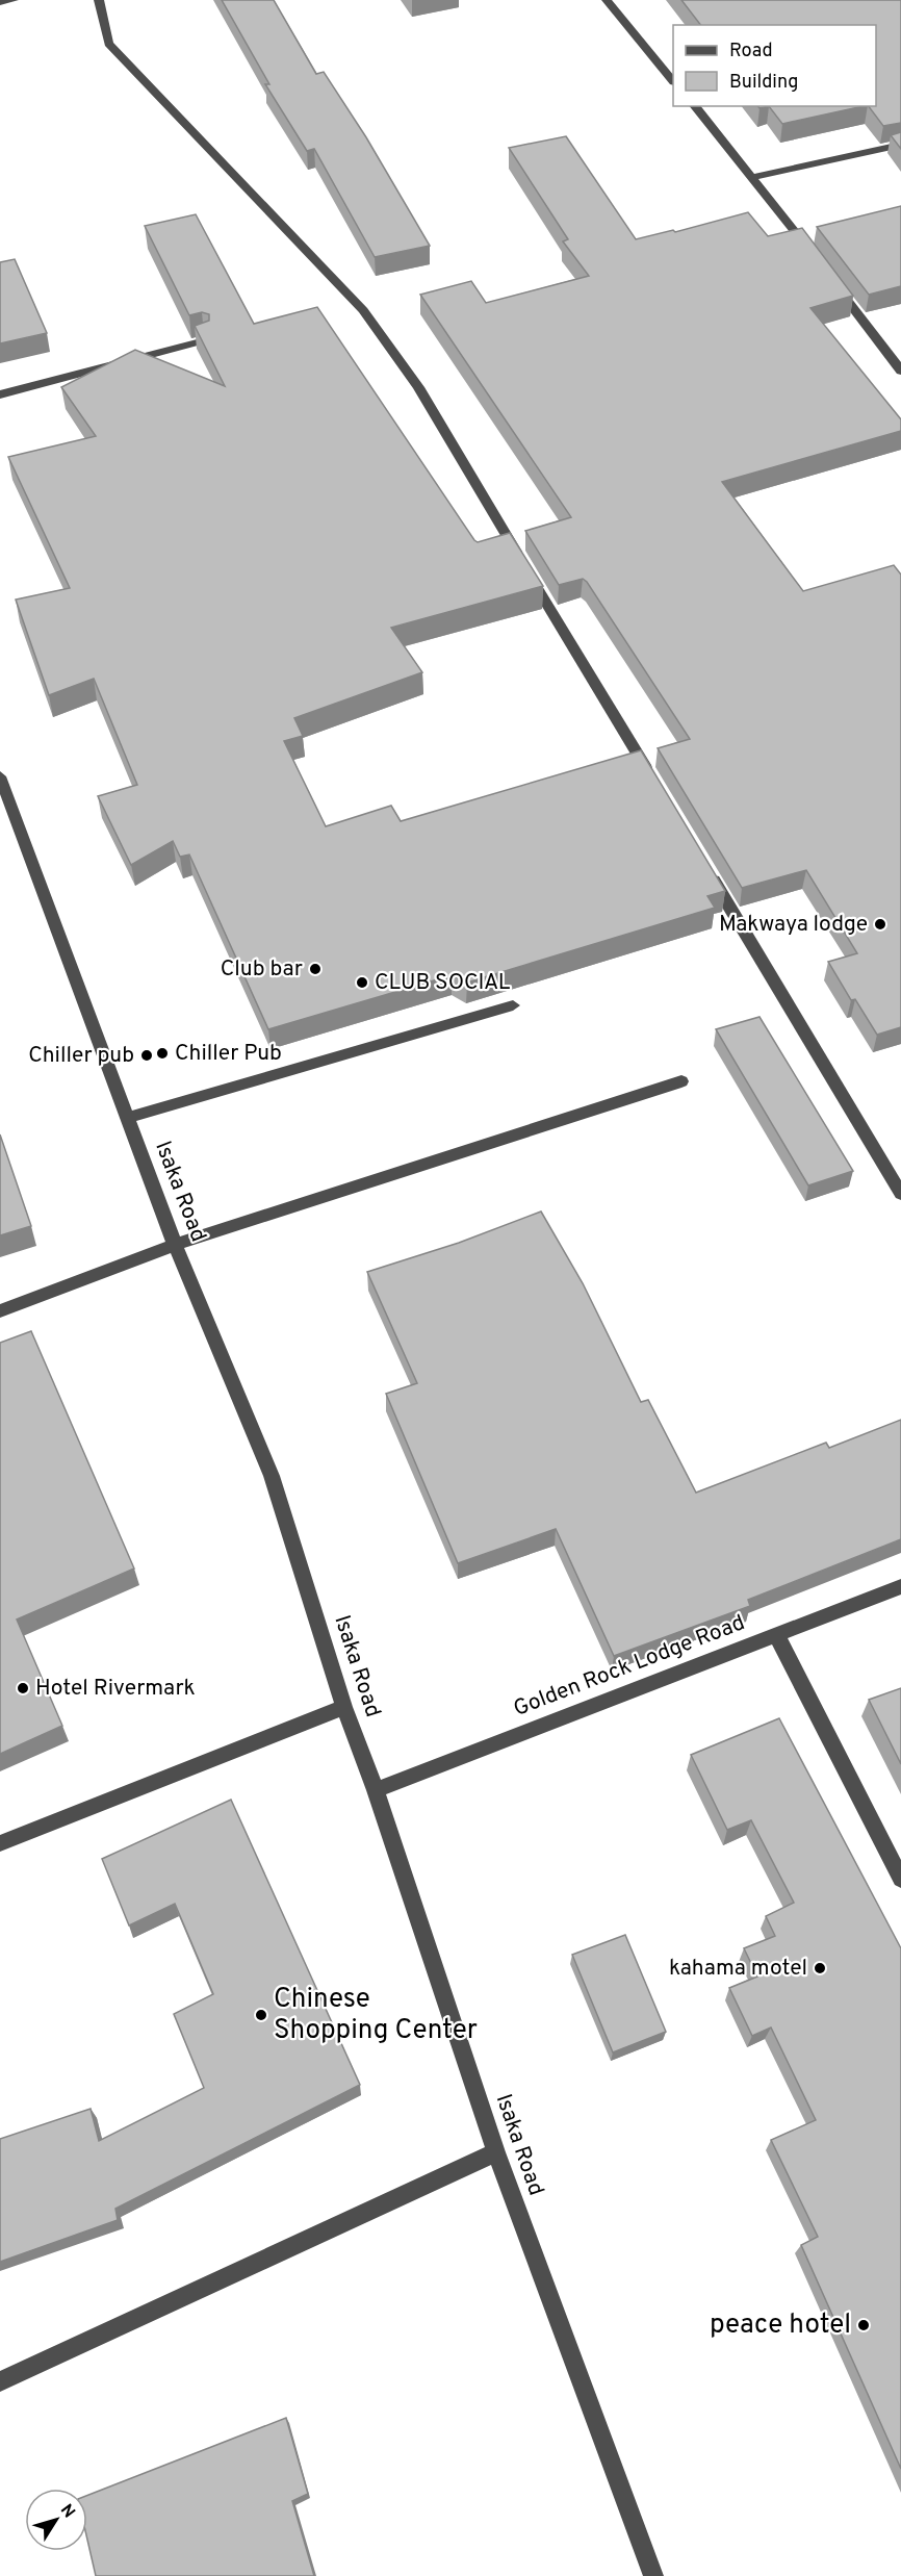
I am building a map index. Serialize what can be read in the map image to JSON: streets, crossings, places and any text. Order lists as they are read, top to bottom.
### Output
{
  "streets": {
    "street": ["Isaka Road", "Golden Rock Lodge Road"]
  },
  "crossings": [
    ["Isaka Road", "Golden Rock Lodge Road"]
  ],
  "places": [
    "Makwaya lodge",
    "Club bar",
    "CLUB SOCIAL",
    "Chiller Pub",
    "Chiller pub",
    "Hotel Rivermark",
    "kahama motel",
    "Chinese Shopping Center",
    "peace hotel"
  ],
  "legend": ["Road", "Building"],
  "north": "top right"
}
